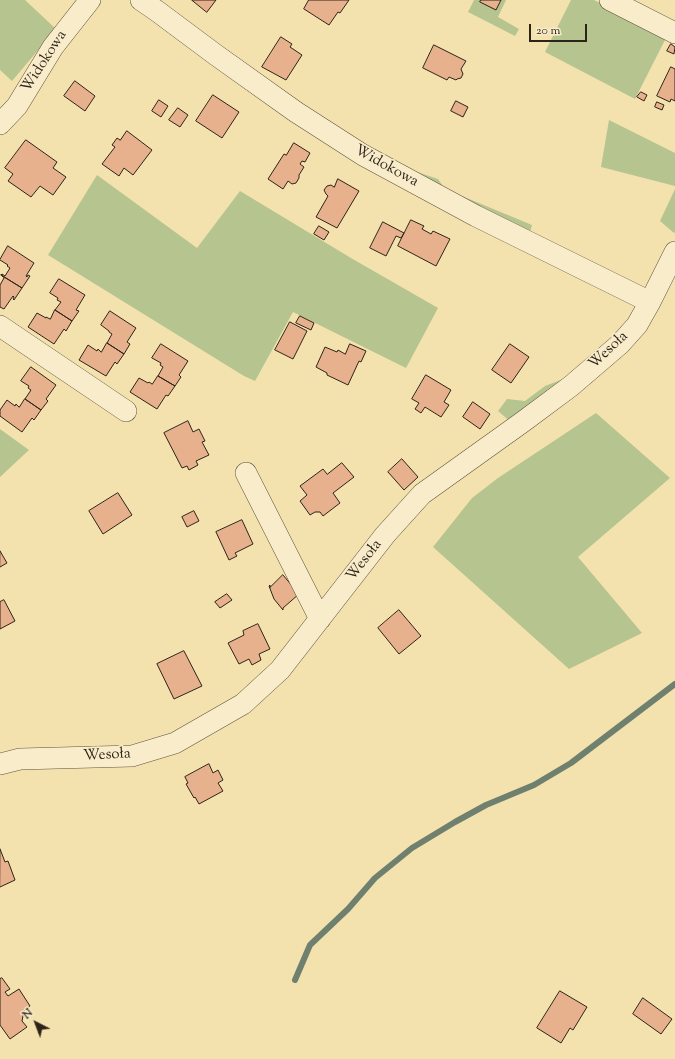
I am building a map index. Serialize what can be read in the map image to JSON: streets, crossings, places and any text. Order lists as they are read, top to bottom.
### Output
{
  "streets": {
    "street": ["Widokowa", "Wesoła"]
  },
  "crossings": [
    ["Widokowa", "Wesoła"]
  ],
  "scale_bar": "20 m",
  "north": "top left"
}
